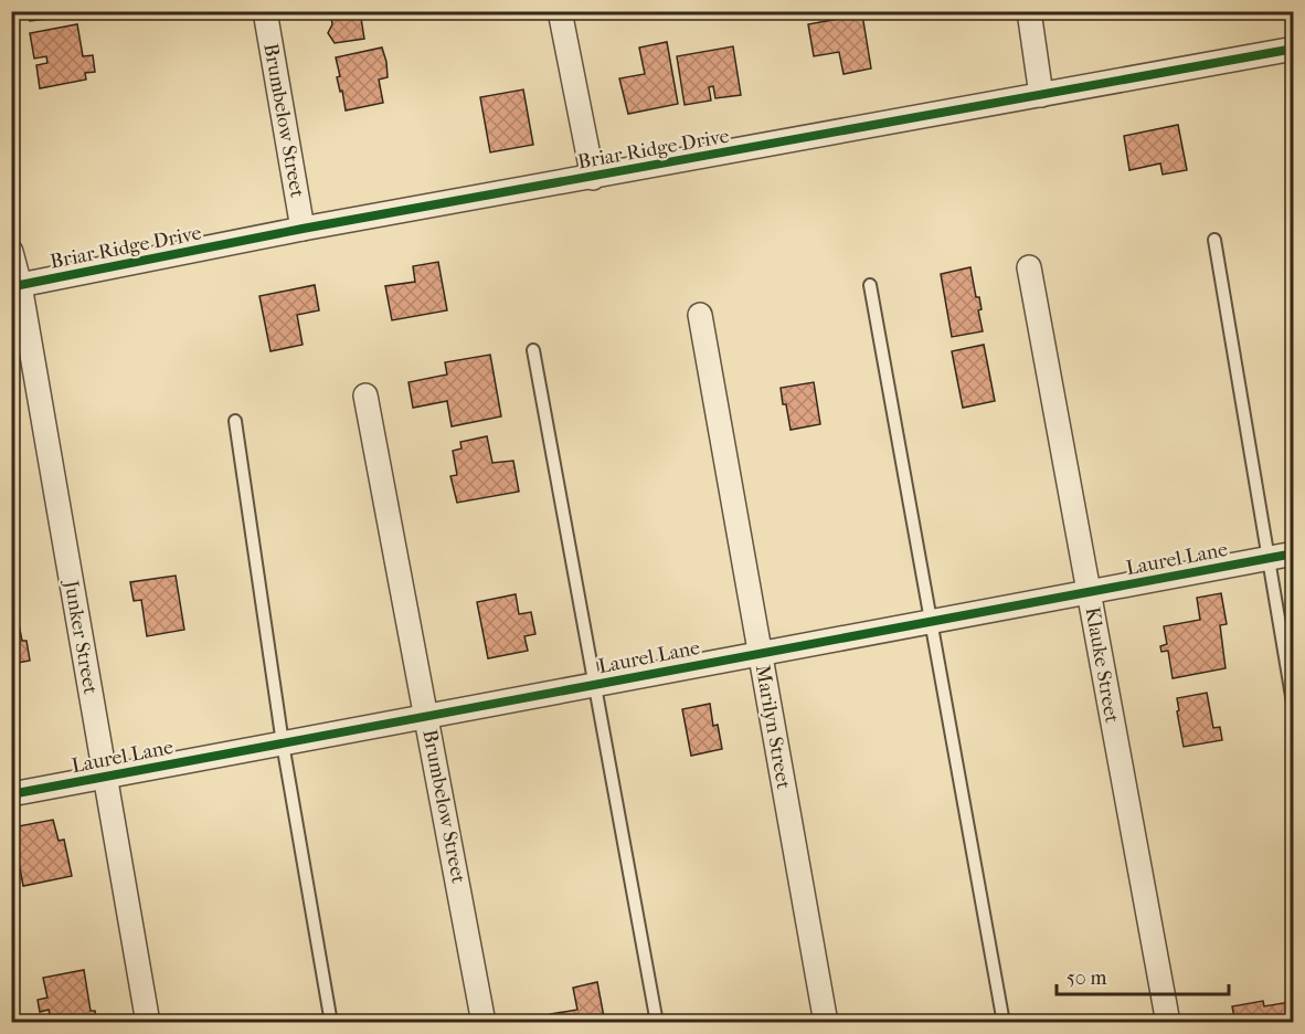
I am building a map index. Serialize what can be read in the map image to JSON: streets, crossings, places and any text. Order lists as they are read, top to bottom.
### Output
{
  "streets": {
    "street": [
      "Brumbelow Street",
      "Briar Ridge Drive",
      "Laurel Lane",
      "Junker Street",
      "Klauke Street",
      "Marilyn Street"
    ]
  },
  "crossings": [
    ["Brumbelow Street", "Briar Ridge Drive"],
    ["Brumbelow Street", "Laurel Lane"],
    ["Briar Ridge Drive", "Junker Street"],
    ["Laurel Lane", "Junker Street"],
    ["Laurel Lane", "Klauke Street"],
    ["Laurel Lane", "Marilyn Street"]
  ],
  "scale_bar": "50 m"
}
